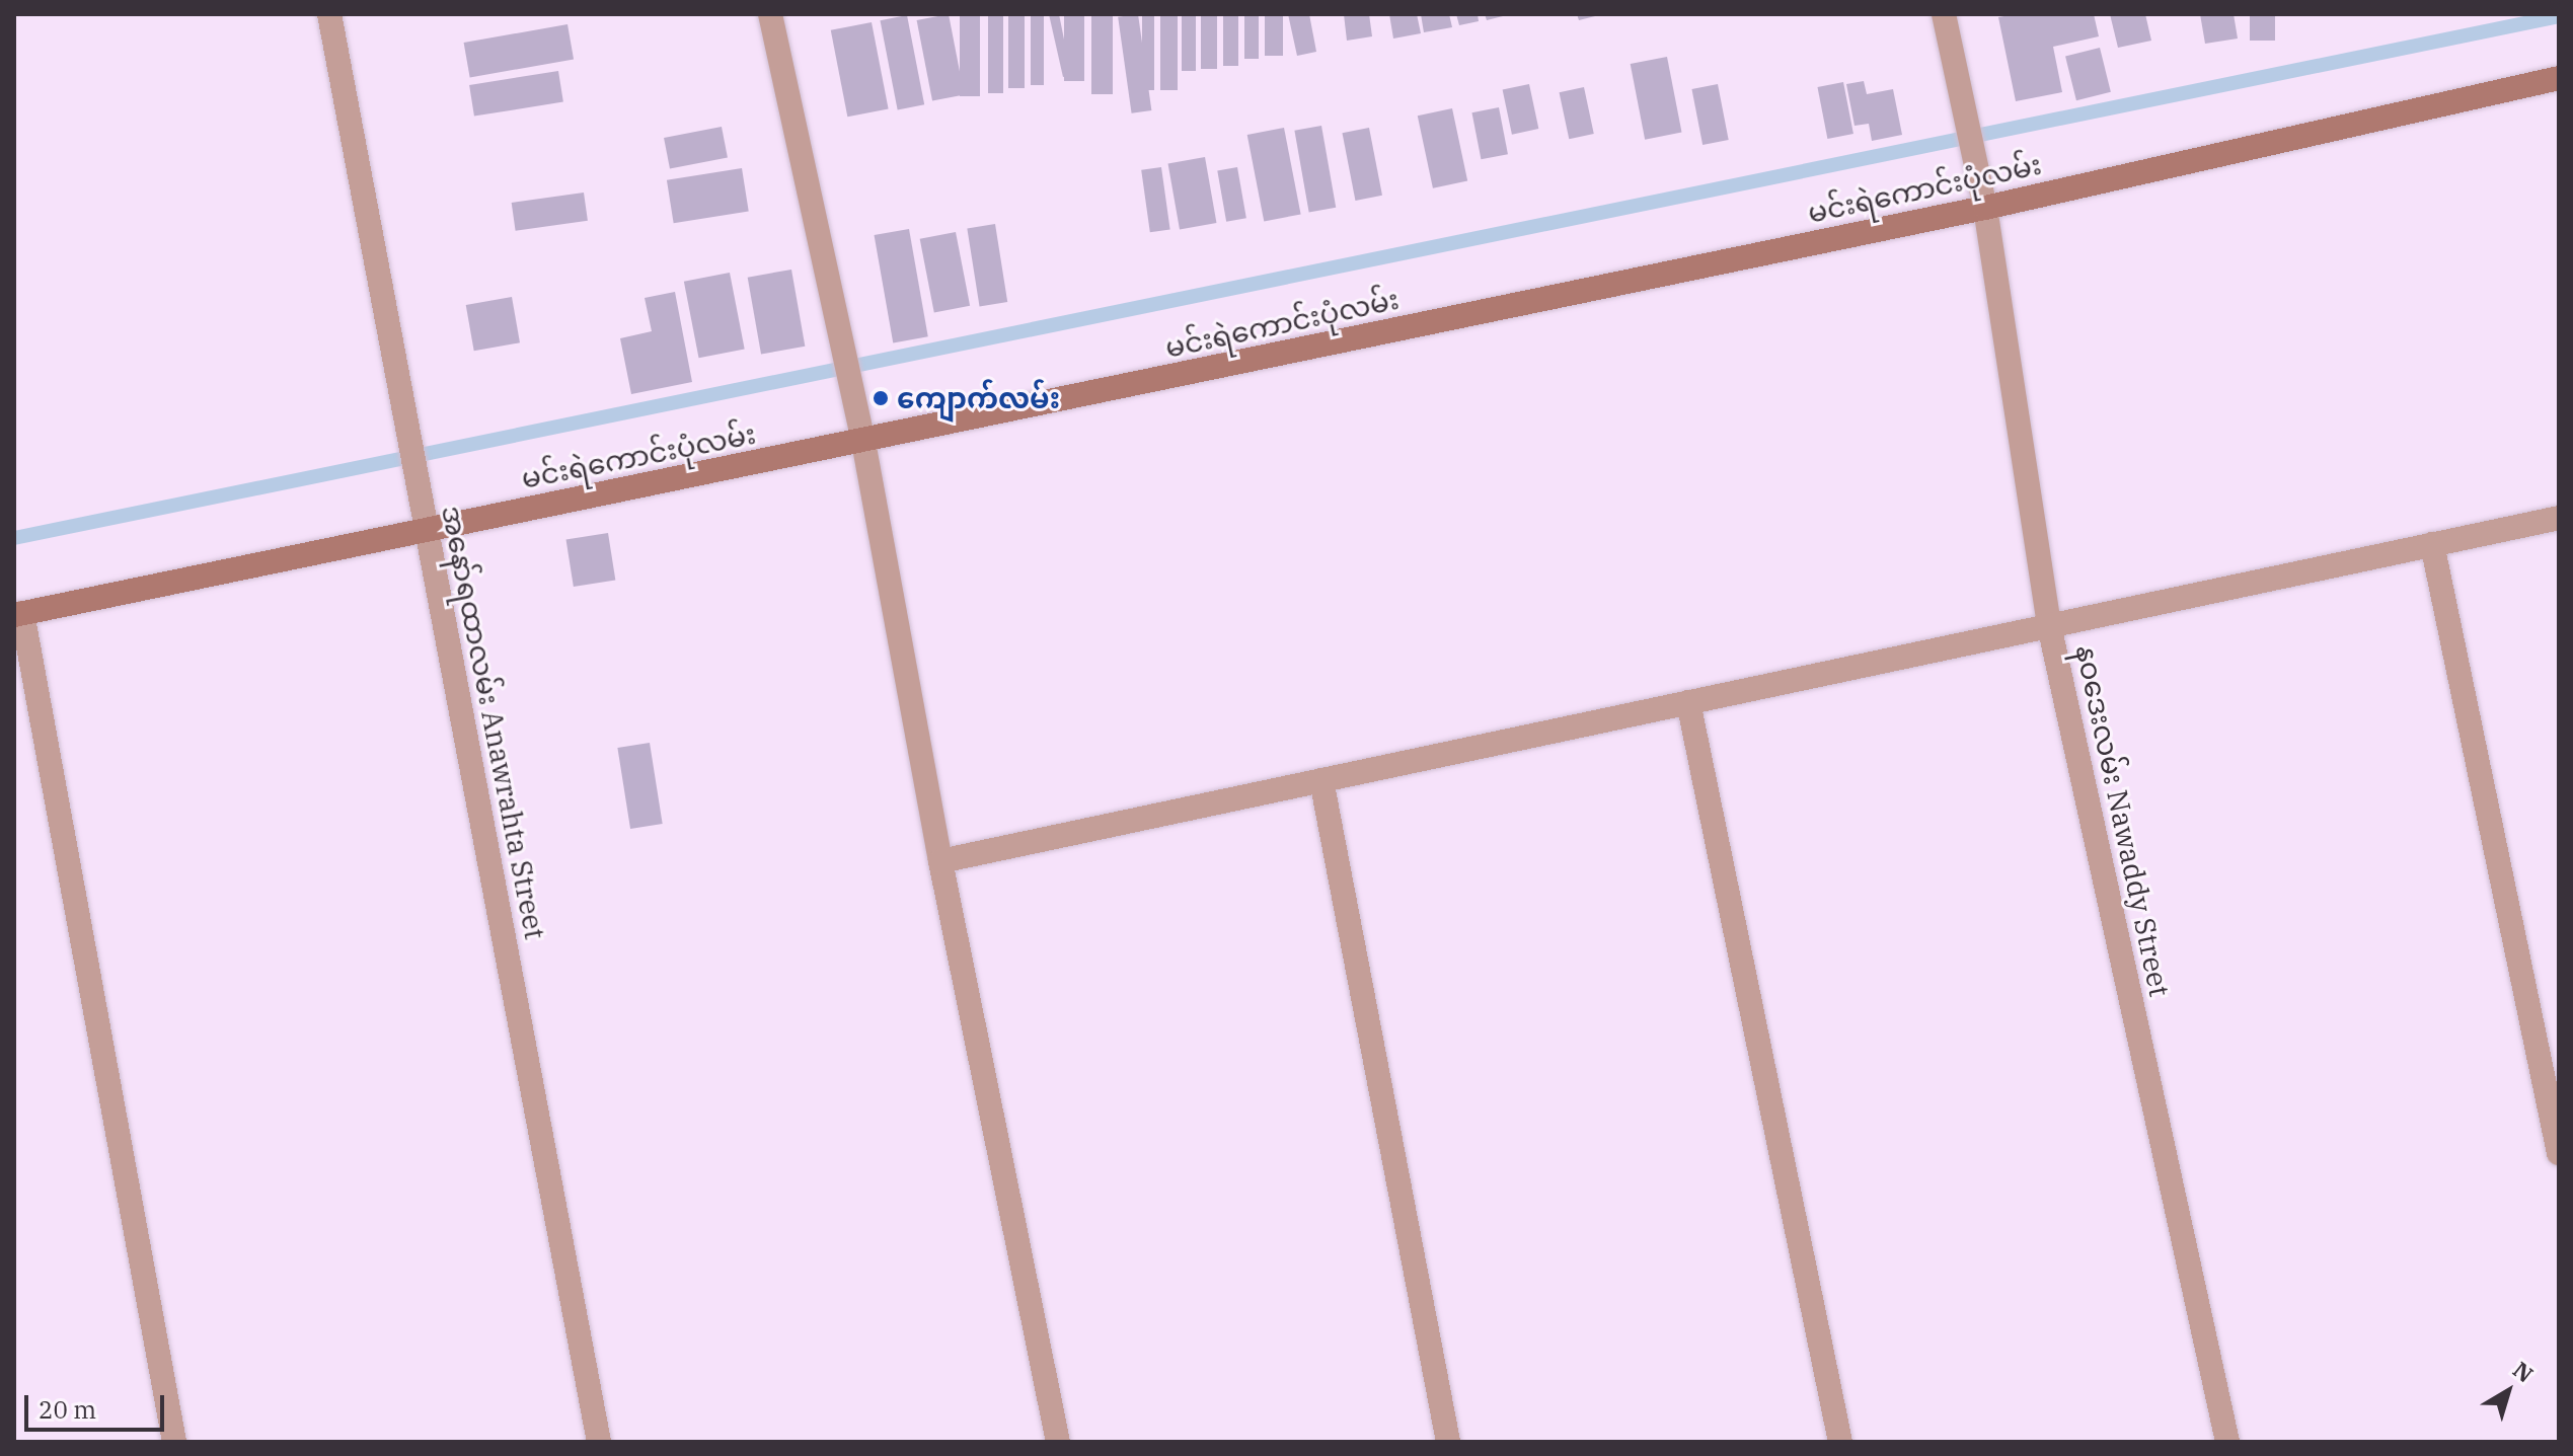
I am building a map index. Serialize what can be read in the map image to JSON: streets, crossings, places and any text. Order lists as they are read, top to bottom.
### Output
{
  "streets": {
    "street": ["မင်းရဲကောင်းပုံလမ်း", "အနော်ရထာလမ်း Anawrahta Street", "နဝဒေးလမ်း Nawaddy Street"]
  },
  "crossings": [
    ["မင်းရဲကောင်းပုံလမ်း", "အနော်ရထာလမ်း Anawrahta Street"],
    ["မင်းရဲကောင်းပုံလမ်း", "နဝဒေးလမ်း Nawaddy Street"]
  ],
  "places": ["ကျောက်လမ်း"],
  "scale_bar": "20 m",
  "north": "top right"
}
